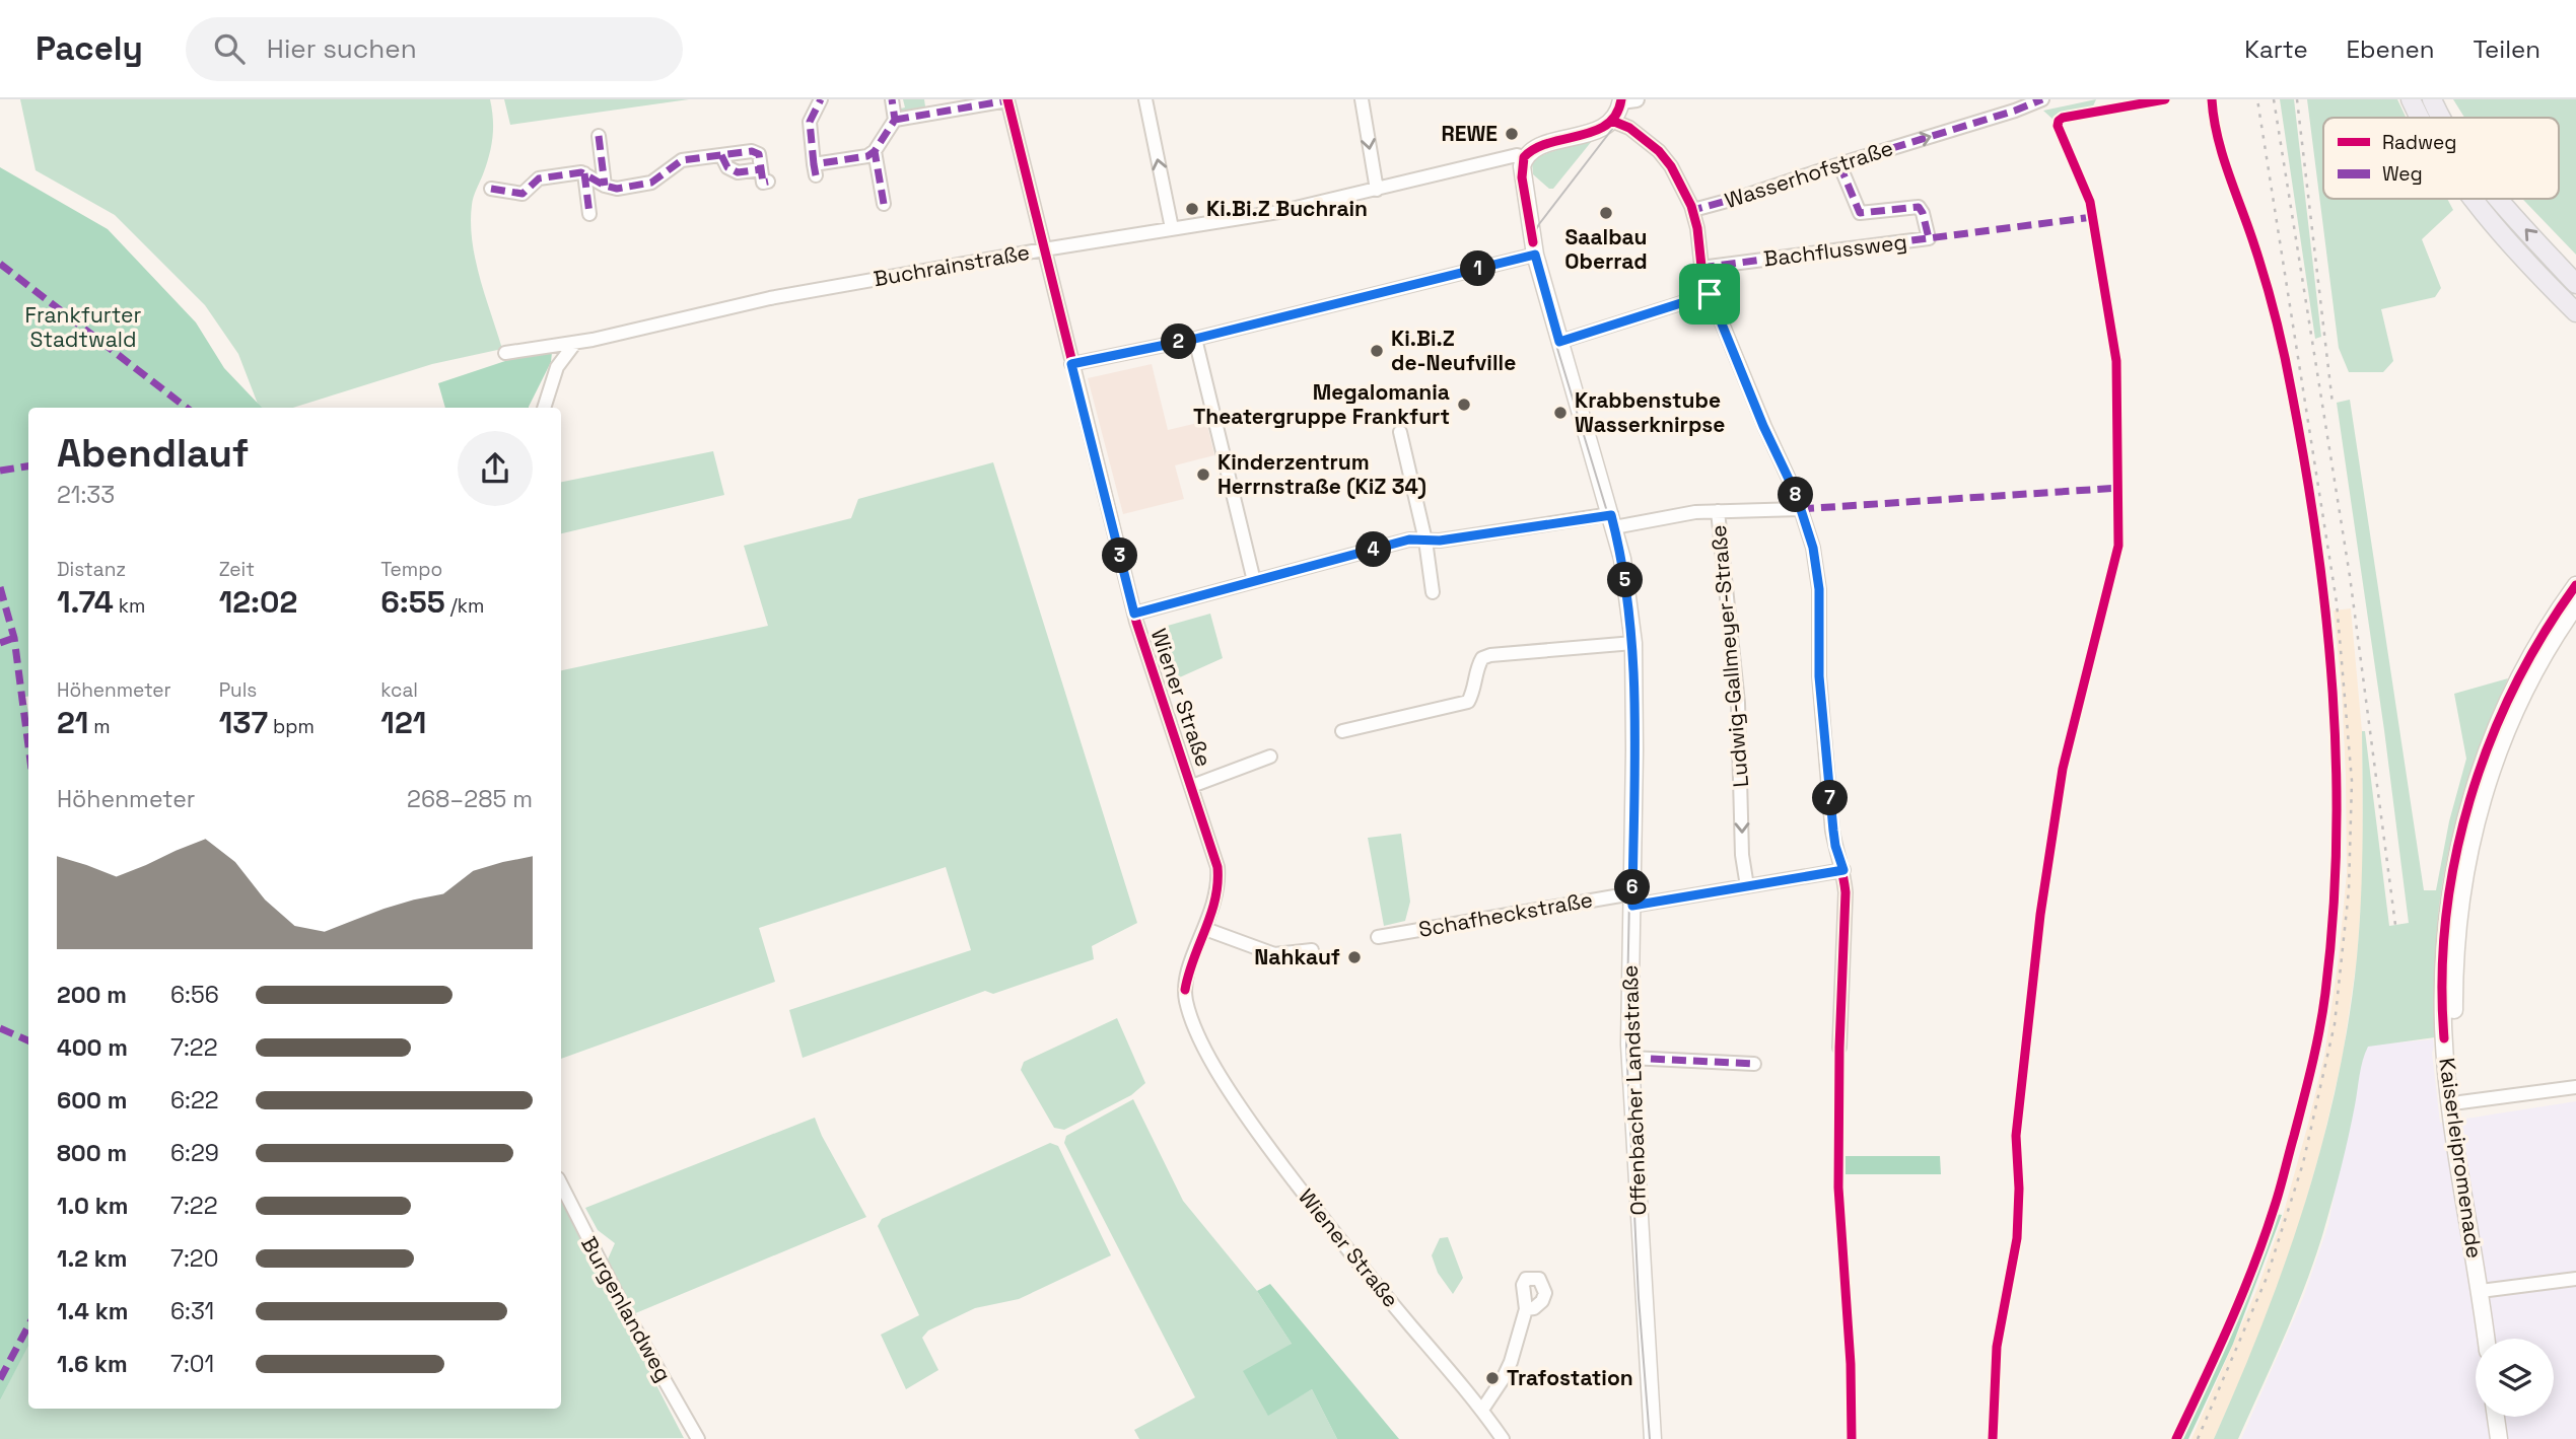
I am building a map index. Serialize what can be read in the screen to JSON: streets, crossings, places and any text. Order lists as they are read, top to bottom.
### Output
{
  "streets": {
    "main road": ["Offenbacher Landstraße", "Kaiserleipromenade"],
    "street": [
      "Wasserhofstraße",
      "Bachflussweg",
      "Buchrainstraße",
      "Ludwig-Gallmeyer-Straße",
      "Wiener Straße",
      "Schafheckstraße",
      "Burgenlandweg"
    ]
  },
  "crossings": [
    ["Wasserhofstraße", "Bachflussweg"],
    ["Buchrainstraße", "Wiener Straße"],
    ["Buchrainstraße", "Offenbacher Landstraße"],
    ["Ludwig-Gallmeyer-Straße", "Schafheckstraße"],
    ["Schafheckstraße", "Offenbacher Landstraße"]
  ],
  "one_way": ["Wasserhofstraße"],
  "parks": ["Frankfurter Stadtwald"],
  "places": [
    "REWE",
    "Ki.Bi.Z Buchrain",
    "Saalbau Oberrad",
    "Ki.Bi.Z de-Neufville",
    "Megalomania Theatergruppe Frankfurt",
    "Krabbenstube Wasserknirpse",
    "Kinderzentrum Herrnstraße (KiZ 34)",
    "Nahkauf",
    "Trafostation"
  ],
  "legend": ["Radweg", "Weg"],
  "page": {
    "header": "Pacely",
    "search": "Hier suchen",
    "nav": ["Karte", "Ebenen", "Teilen"],
    "pins": [
      "1",
      "2",
      "8",
      "4",
      "3",
      "5",
      "7",
      "6"
    ],
    "heading": ["Abendlauf", "21:33"],
    "stats": [
      ["Distanz", "1.74 km"],
      ["Zeit", "12:02"],
      ["Tempo", "6:55 /km"],
      ["Höhenmeter", "21 m"],
      ["Puls", "137 bpm"],
      ["kcal", "121"]
    ],
    "chart": ["Höhenmeter", "268–285 m"],
    "list": [
      {
        "name": "200 m",
        "note": "6:56"
      },
      {
        "name": "400 m",
        "note": "7:22"
      },
      {
        "name": "600 m",
        "note": "6:22"
      },
      {
        "name": "800 m",
        "note": "6:29"
      },
      {
        "name": "1.0 km",
        "note": "7:22"
      },
      {
        "name": "1.2 km",
        "note": "7:20"
      },
      {
        "name": "1.4 km",
        "note": "6:31"
      },
      {
        "name": "1.6 km",
        "note": "7:01"
      }
    ]
  }
}
